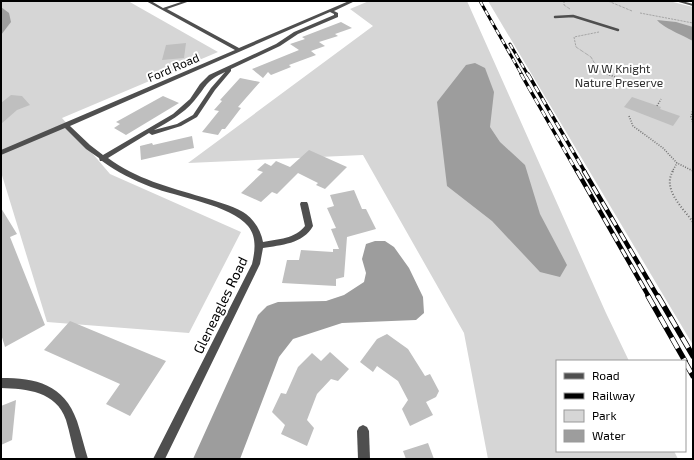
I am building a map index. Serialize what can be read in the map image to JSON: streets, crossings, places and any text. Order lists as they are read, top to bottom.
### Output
{
  "streets": {
    "street": ["Ford Road", "Gleneagles Road"]
  },
  "crossings": [
    ["Ford Road", "Gleneagles Road"]
  ],
  "parks": ["W W Knight Nature Preserve"],
  "legend": [
    "Road",
    "Railway",
    "Park",
    "Water"
  ]
}
